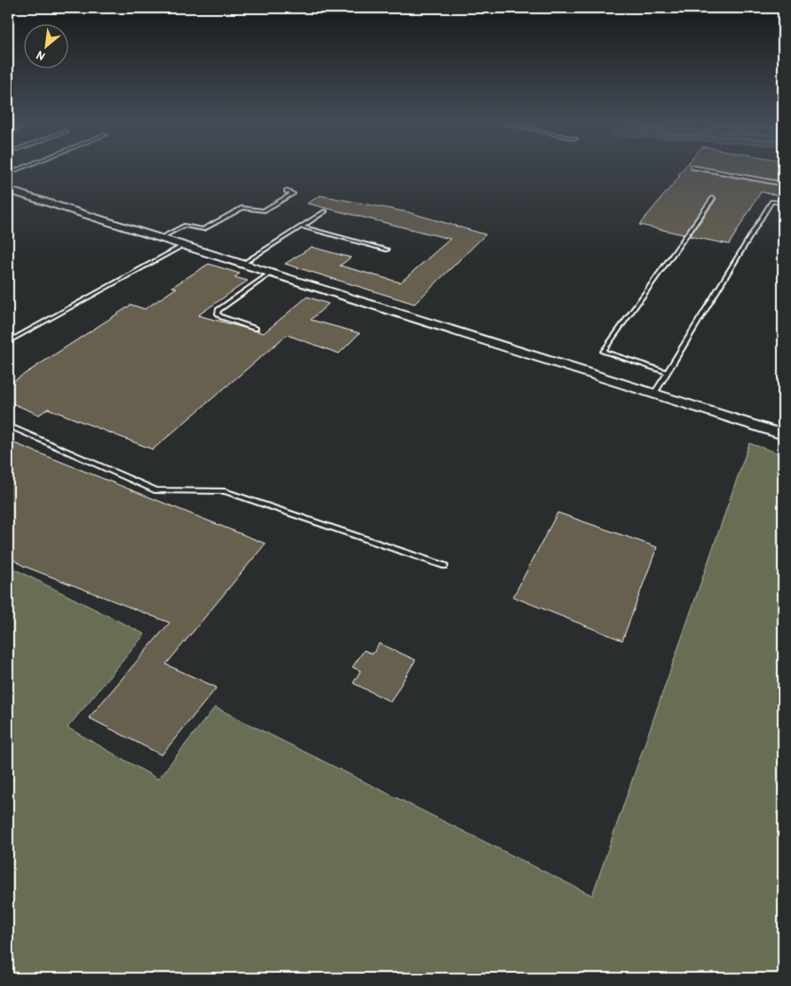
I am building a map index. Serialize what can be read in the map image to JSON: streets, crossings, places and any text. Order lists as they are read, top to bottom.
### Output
{
  "north": "bottom left"
}
